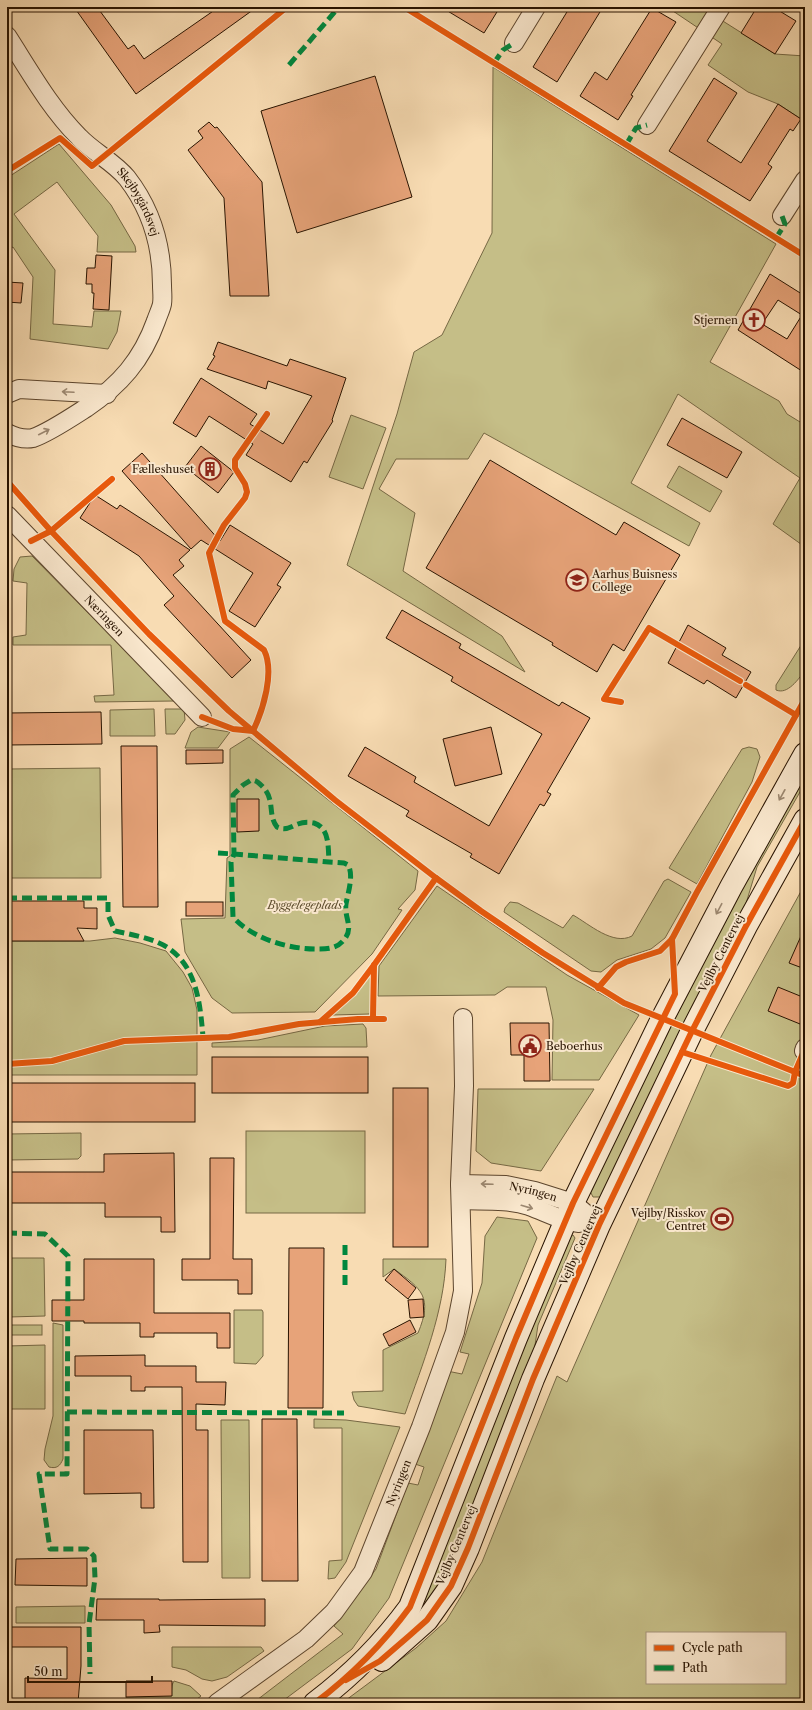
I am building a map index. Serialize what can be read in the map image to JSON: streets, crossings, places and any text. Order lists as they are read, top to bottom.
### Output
{
  "streets": {
    "street": [
      "Skejbygårdsvej",
      "Næringen",
      "Vejlby Centervej",
      "Nyringen"
    ]
  },
  "crossings": [
    ["Vejlby Centervej", "Nyringen"]
  ],
  "parks": ["Byggelegeplads"],
  "places": {
    "church": ["Stjernen"],
    "building": ["Fælleshuset"],
    "school or university": ["Aarhus Buisness College"],
    "public building": ["Beboerhus"],
    "sports": ["Vejlby/Risskov Centret"]
  },
  "legend": ["Cycle path", "Path"],
  "scale_bar": "50 m"
}
